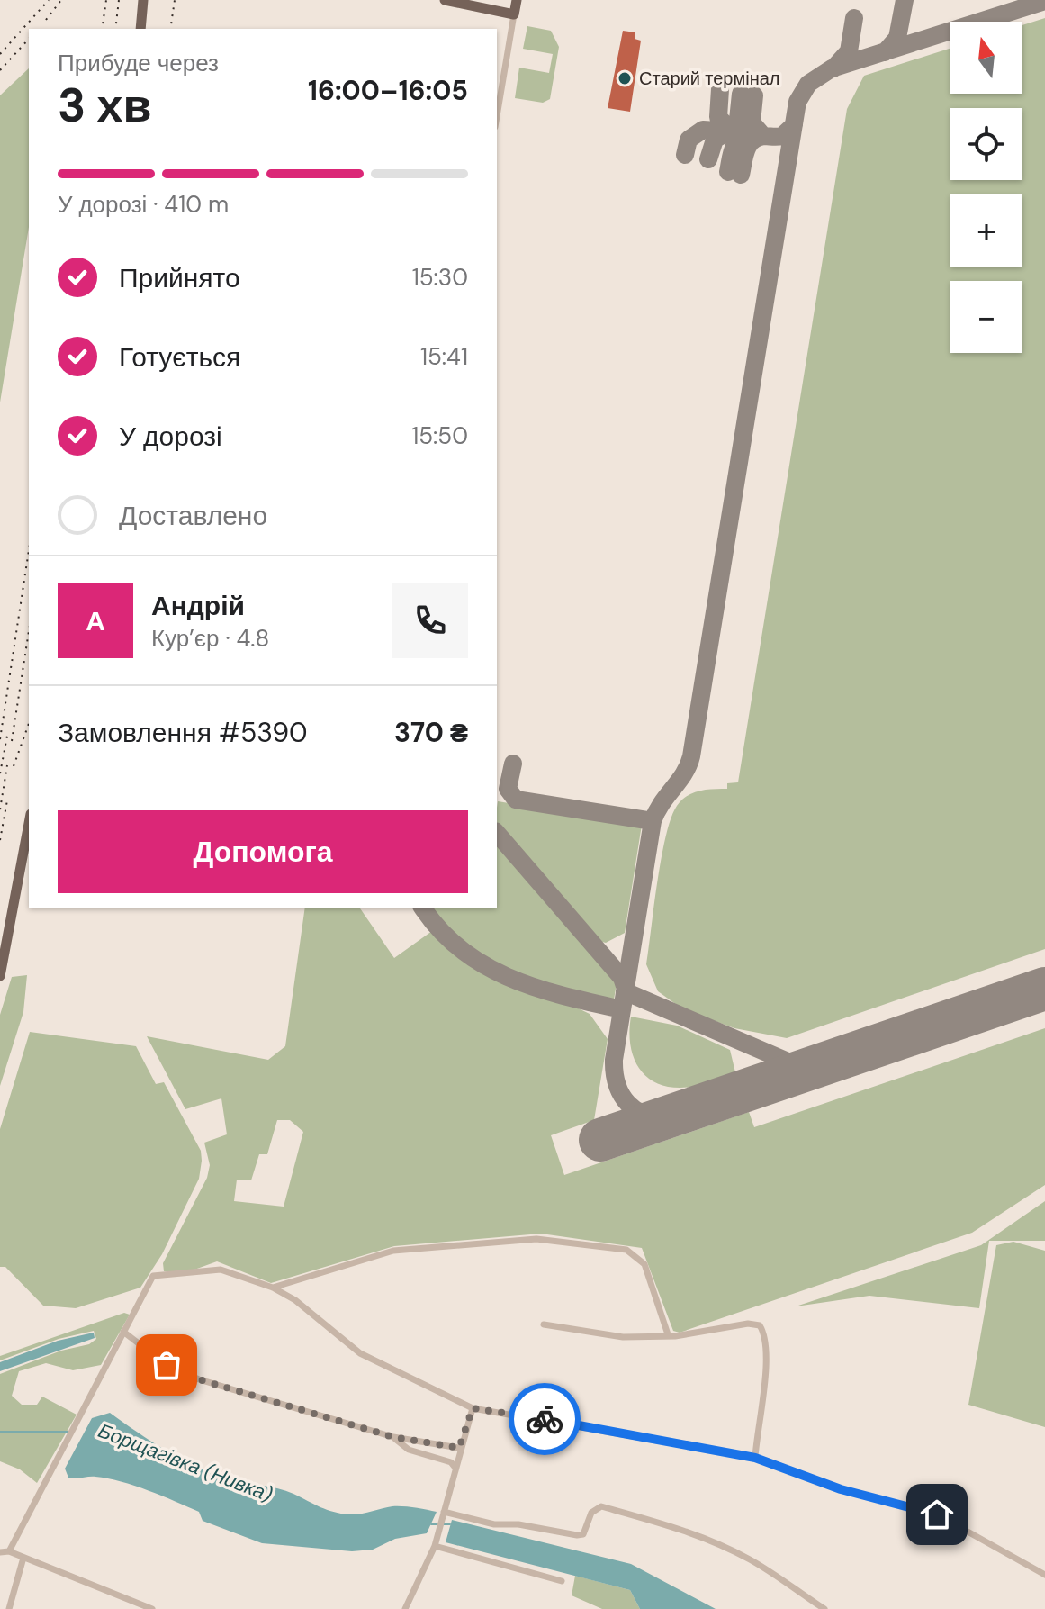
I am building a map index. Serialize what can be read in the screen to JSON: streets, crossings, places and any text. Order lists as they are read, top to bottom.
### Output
{
  "water": ["Борщагівка (Нивка)"],
  "places": ["Старий термінал"],
  "north": "top",
  "page": {
    "map_buttons": ["+", "−"],
    "heading": ["3 хв", "Прибуде через", "16:00–16:05"],
    "panel": [
      "Андрій",
      "Кур’єр · 4.8",
      "Замовлення #5390",
      "370 ₴"
    ],
    "bar": "У дорозі · 410 m",
    "list": [
      ["Прийнято", "15:30"],
      ["Готується", "15:41"],
      ["У дорозі", "15:50"],
      "Доставлено"
    ],
    "round": "А",
    "buttons": "Допомога"
  }
}
